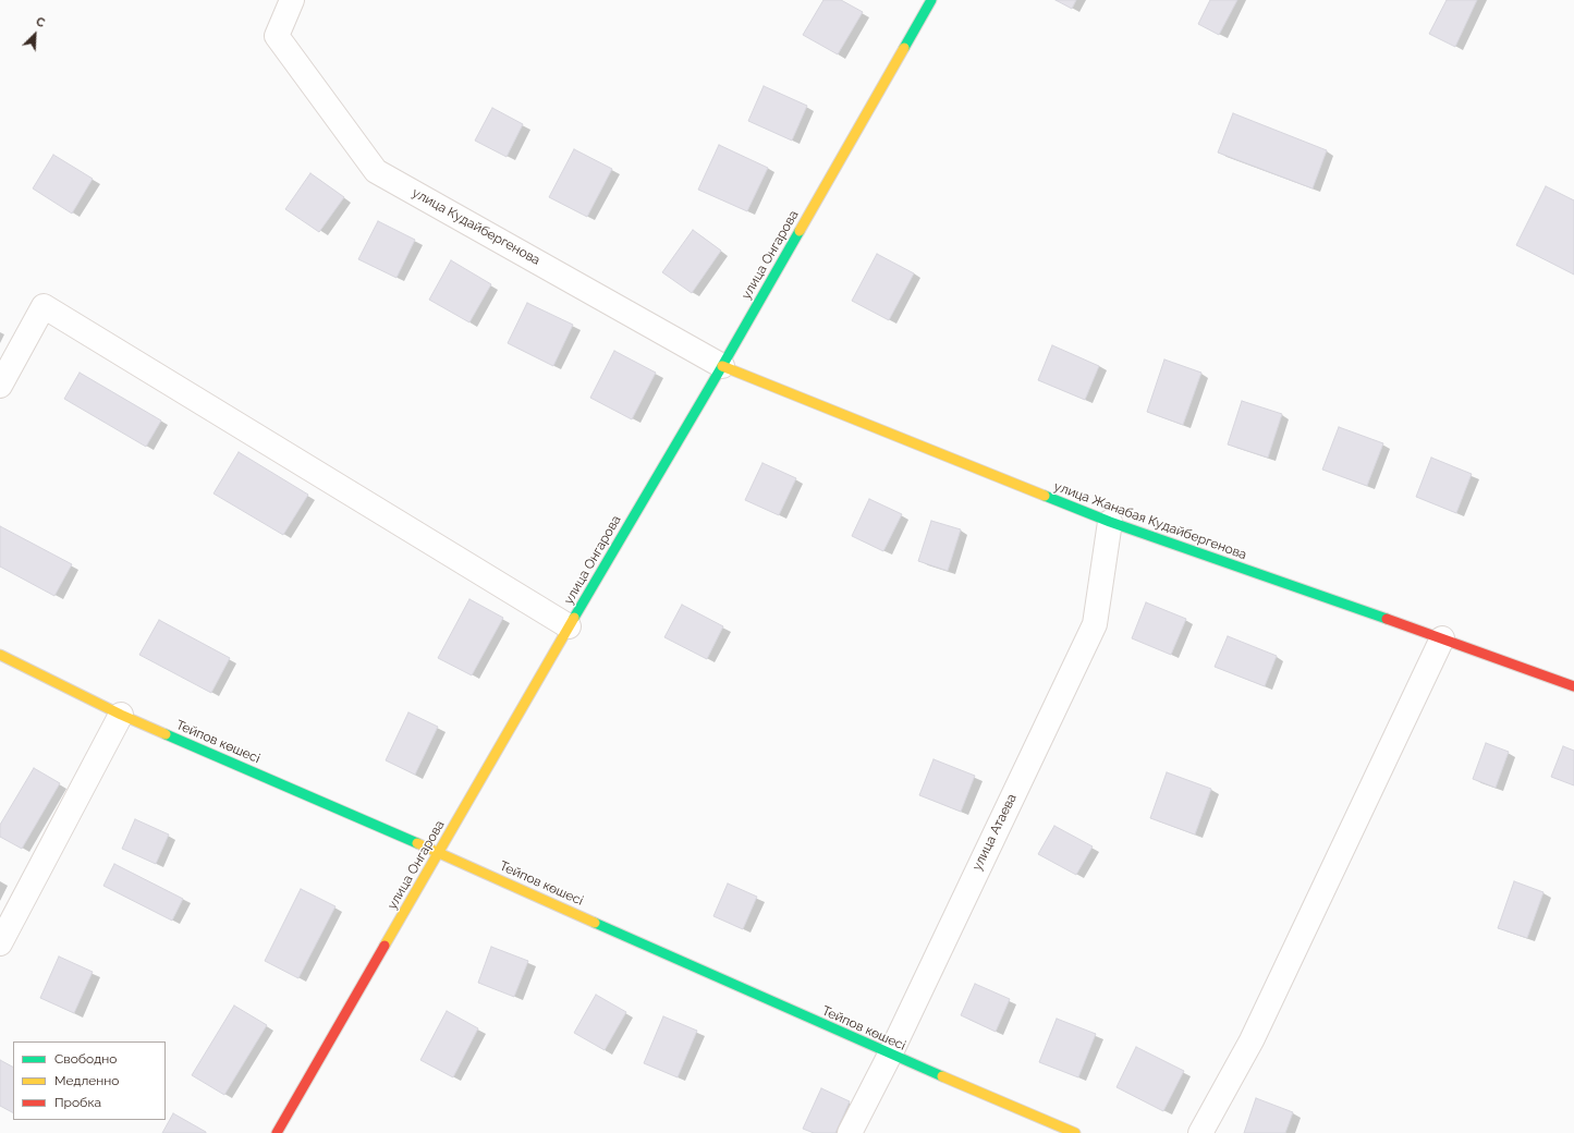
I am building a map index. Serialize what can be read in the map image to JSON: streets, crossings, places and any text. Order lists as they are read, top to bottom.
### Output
{
  "streets": {
    "street": [
      "улица Кудайбергенова",
      "улица Онгарова",
      "улица Жанабая Кудайбергенова",
      "Тейпов көшесі",
      "улица Атаева"
    ]
  },
  "crossings": [
    ["улица Кудайбергенова", "улица Онгарова"],
    ["улица Кудайбергенова", "улица Жанабая Кудайбергенова"],
    ["улица Онгарова", "улица Жанабая Кудайбергенова"],
    ["улица Онгарова", "Тейпов көшесі"],
    ["улица Жанабая Кудайбергенова", "улица Атаева"],
    ["Тейпов көшесі", "улица Атаева"]
  ],
  "legend": ["Свободно", "Медленно", "Пробка"],
  "north": "top right"
}
